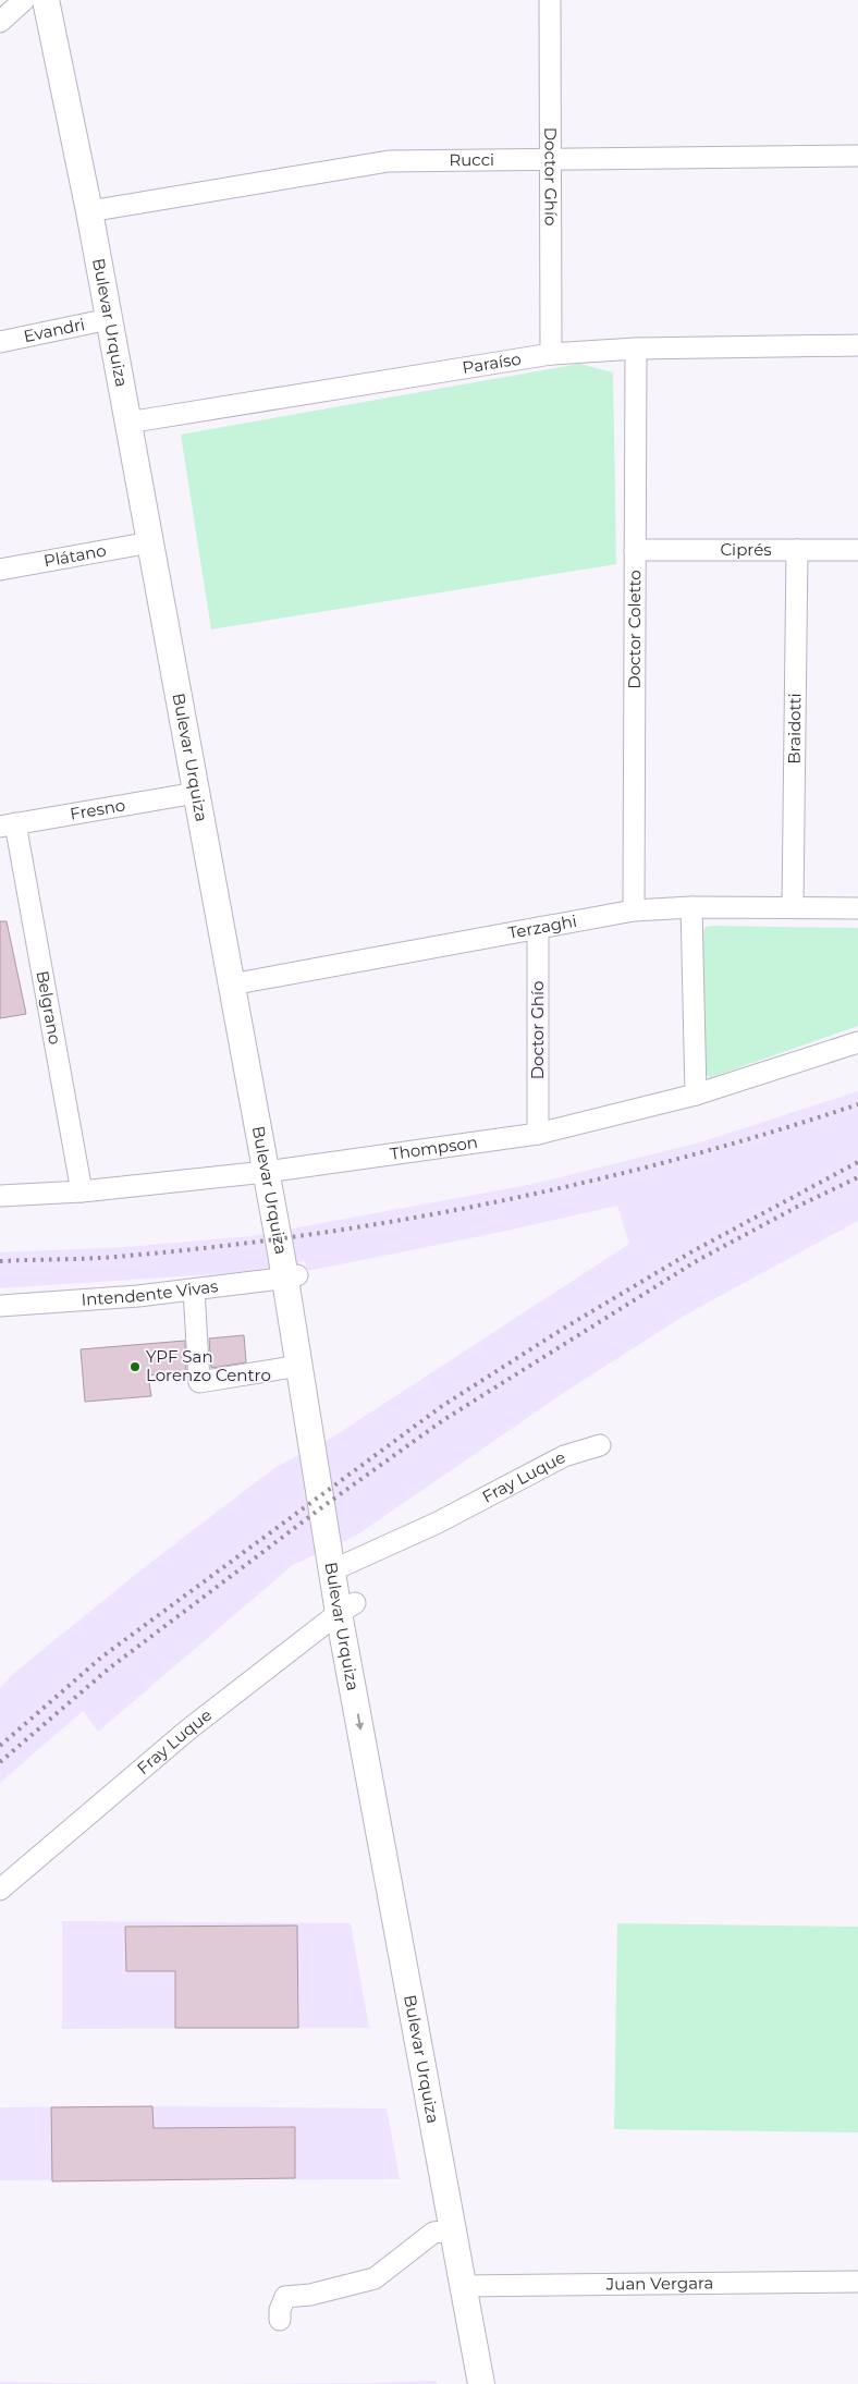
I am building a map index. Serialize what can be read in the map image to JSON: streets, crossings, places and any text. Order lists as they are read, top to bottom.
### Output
{
  "streets": {
    "main road": ["Bulevar Urquiza"],
    "street": [
      "Rucci",
      "Doctor Ghío",
      "Evandri",
      "Paraíso",
      "Ciprés",
      "Plátano",
      "Doctor Coletto",
      "Braidotti",
      "Fresno",
      "Terzaghi",
      "Belgrano",
      "Thompson",
      "Intendente Vivas",
      "Fray Luque",
      "Juan Vergara"
    ]
  },
  "crossings": [
    ["Rucci", "Doctor Ghío"],
    ["Rucci", "Bulevar Urquiza"],
    ["Doctor Ghío", "Paraíso"],
    ["Doctor Ghío", "Terzaghi"],
    ["Doctor Ghío", "Thompson"],
    ["Bulevar Urquiza", "Evandri"],
    ["Bulevar Urquiza", "Paraíso"],
    ["Bulevar Urquiza", "Plátano"],
    ["Bulevar Urquiza", "Fresno"],
    ["Bulevar Urquiza", "Terzaghi"],
    ["Bulevar Urquiza", "Thompson"],
    ["Bulevar Urquiza", "Intendente Vivas"],
    ["Bulevar Urquiza", "Fray Luque"],
    ["Bulevar Urquiza", "Juan Vergara"],
    ["Paraíso", "Doctor Coletto"],
    ["Ciprés", "Doctor Coletto"],
    ["Ciprés", "Braidotti"],
    ["Doctor Coletto", "Terzaghi"],
    ["Braidotti", "Terzaghi"],
    ["Fresno", "Belgrano"],
    ["Belgrano", "Thompson"]
  ],
  "places": ["YPF San Lorenzo Centro"]
}
